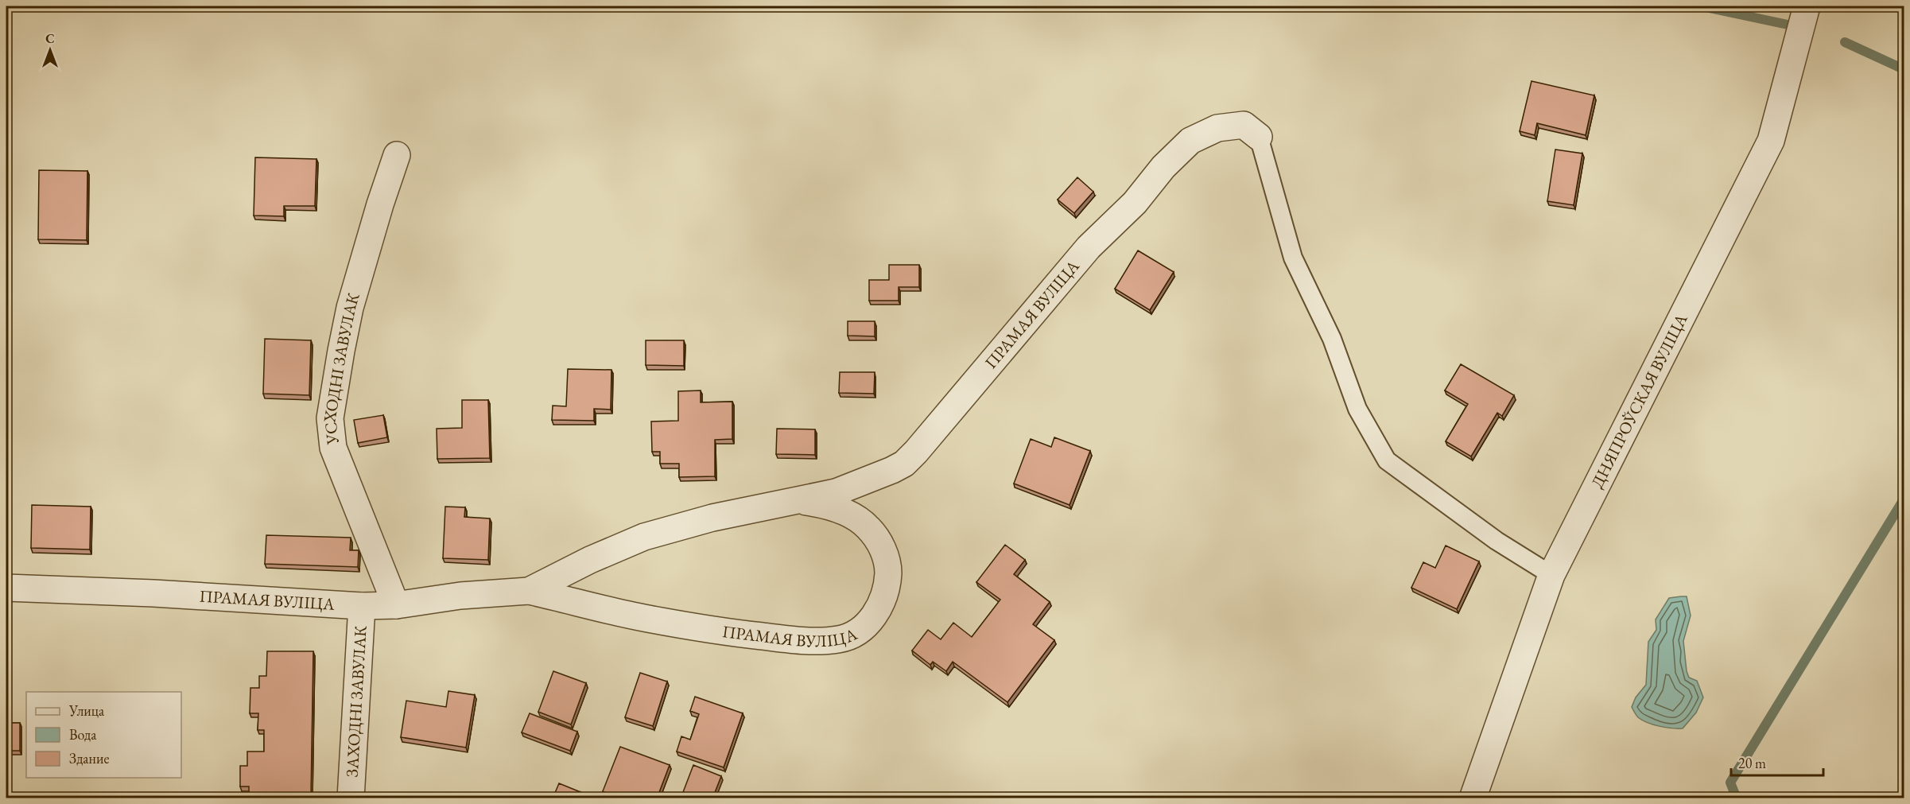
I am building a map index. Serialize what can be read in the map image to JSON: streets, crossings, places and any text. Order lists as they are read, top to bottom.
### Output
{
  "streets": {
    "street": [
      "ПРАМАЯ ВУЛІЦА",
      "УСХОДНІ ЗАВУЛАК",
      "ДНЯПРОЎСКАЯ ВУЛІЦА",
      "ЗАХОДНІ ЗАВУЛАК"
    ]
  },
  "crossings": [
    ["ПРАМАЯ ВУЛІЦА", "УСХОДНІ ЗАВУЛАК"],
    ["ПРАМАЯ ВУЛІЦА", "ЗАХОДНІ ЗАВУЛАК"]
  ],
  "legend": ["Улица", "Вода", "Здание"],
  "scale_bar": "20 m",
  "north": "top"
}
